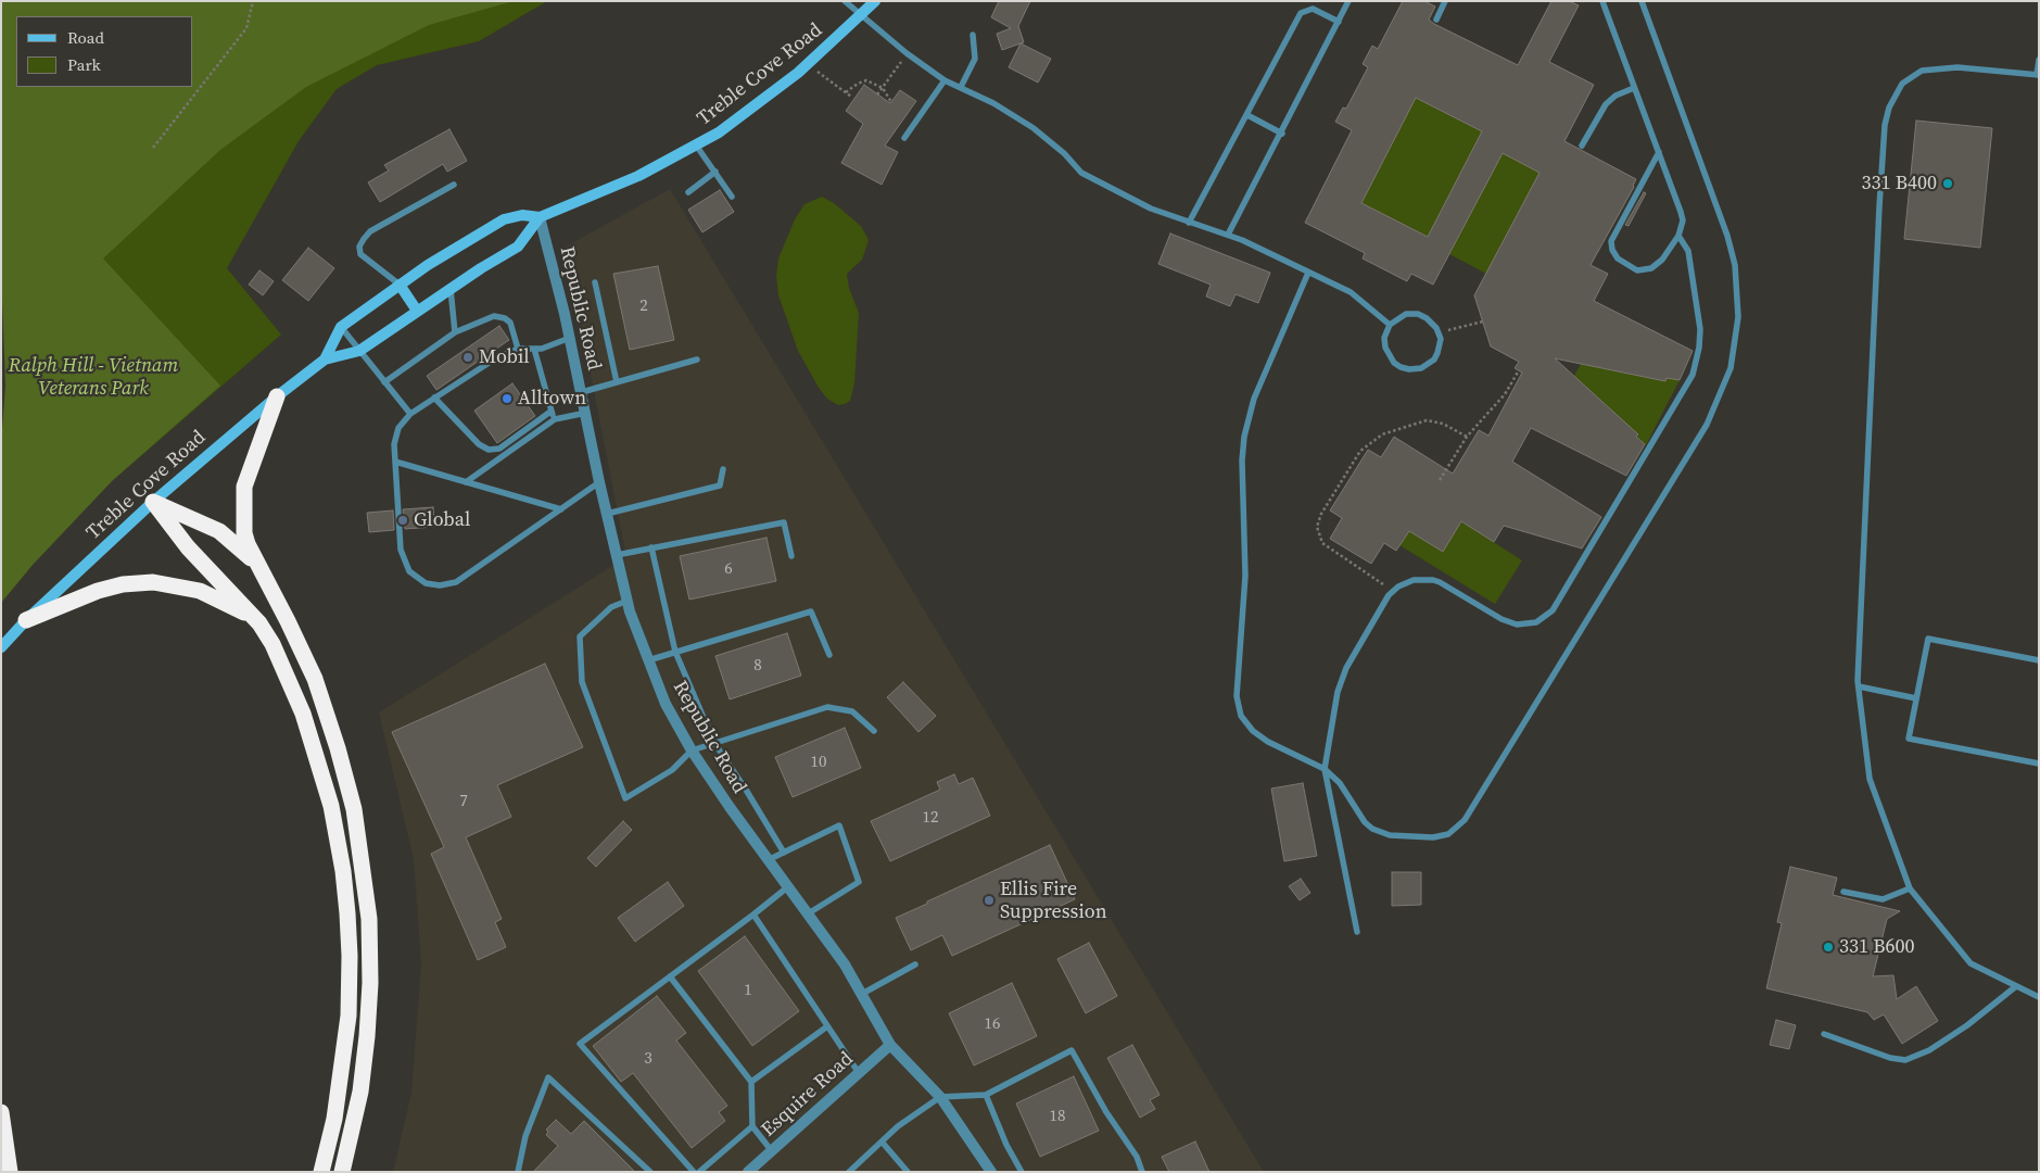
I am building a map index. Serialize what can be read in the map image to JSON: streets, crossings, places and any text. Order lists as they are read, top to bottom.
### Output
{
  "streets": {
    "main road": ["Treble Cove Road"],
    "street": ["Republic Road", "Esquire Road"]
  },
  "crossings": [
    ["Treble Cove Road", "Republic Road"],
    ["Republic Road", "Esquire Road"]
  ],
  "parks": ["Ralph Hill - Vietnam Veterans Park"],
  "places": [
    "331 B400",
    "Mobil",
    "Alltown",
    "Global",
    "Ellis Fire Suppression",
    "331 B600"
  ],
  "house_numbers": [
    "2",
    "6",
    "8",
    "10",
    "7",
    "12",
    "1",
    "16",
    "3",
    "18"
  ],
  "legend": ["Road", "Park"]
}
